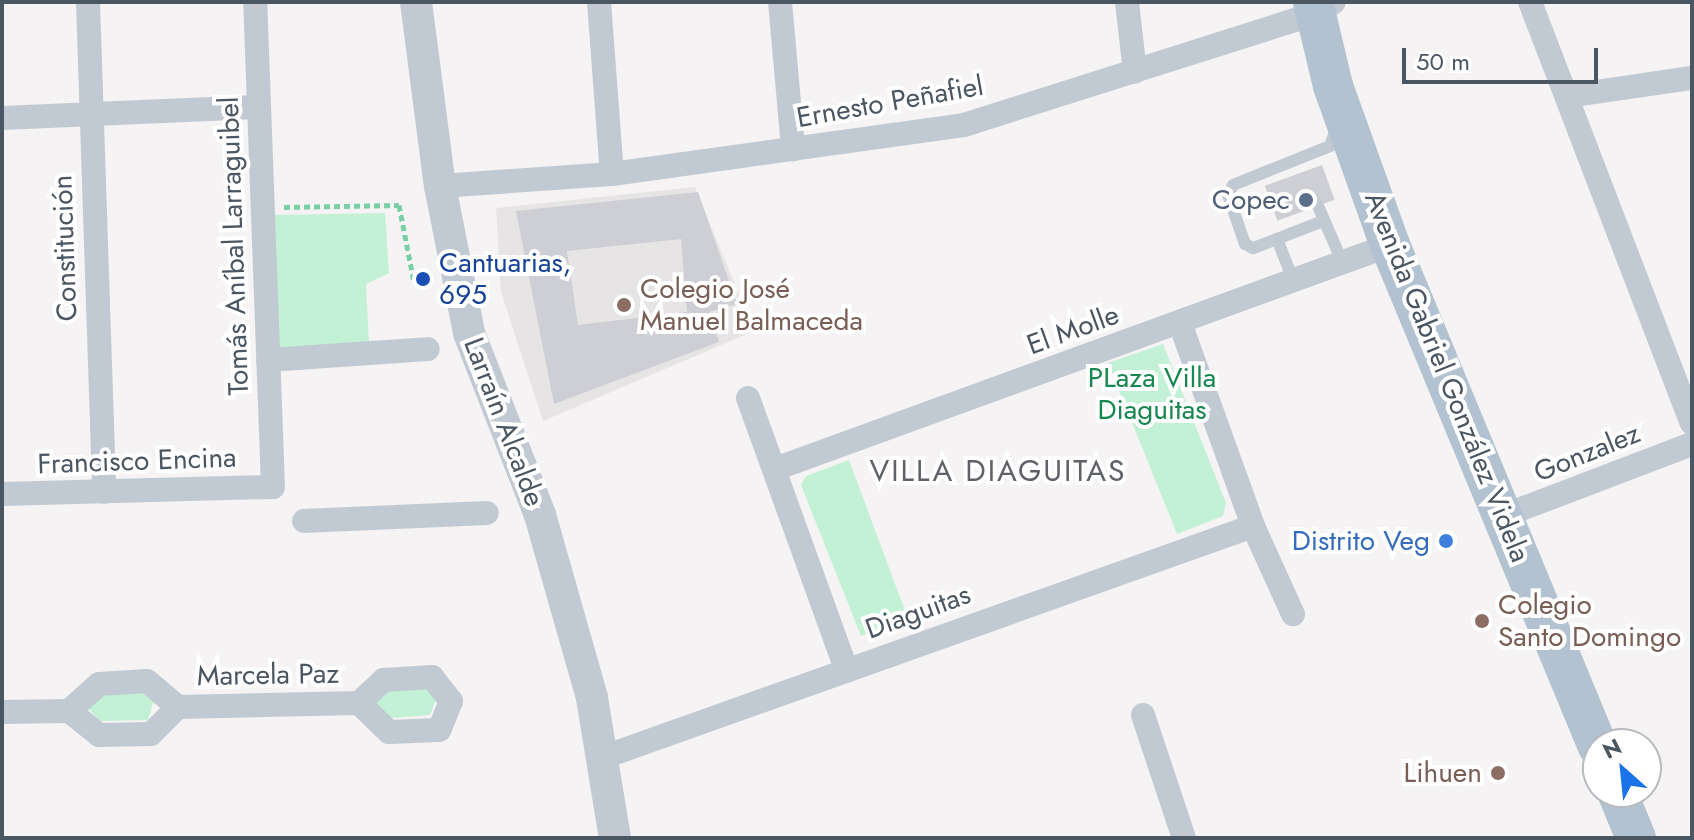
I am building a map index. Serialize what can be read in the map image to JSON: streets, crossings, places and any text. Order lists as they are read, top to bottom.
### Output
{
  "streets": {
    "main road": ["Avenida Gabriel González Videla"],
    "street": [
      "Ernesto Peñafiel",
      "Tomás Aníbal Larraguibel",
      "Constitución",
      "El Molle",
      "Larraín Alcalde",
      "Gonzalez",
      "Francisco Encina",
      "Diaguitas",
      "Marcela Paz"
    ]
  },
  "crossings": [
    ["Ernesto Peñafiel", "Avenida Gabriel González Videla"],
    ["Ernesto Peñafiel", "Larraín Alcalde"],
    ["Tomás Aníbal Larraguibel", "Francisco Encina"],
    ["Constitución", "Francisco Encina"],
    ["El Molle", "Avenida Gabriel González Videla"],
    ["Avenida Gabriel González Videla", "Gonzalez"],
    ["Larraín Alcalde", "Diaguitas"]
  ],
  "districts": ["VILLA DIAGUITAS"],
  "parks": ["PLaza Villa Diaguitas"],
  "places": [
    "Copec",
    "Cantuarias, 695",
    "Colegio José Manuel Balmaceda",
    "Distrito Veg",
    "Colegio Santo Domingo",
    "Lihuen"
  ],
  "scale_bar": "50 m",
  "north": "top left"
}
